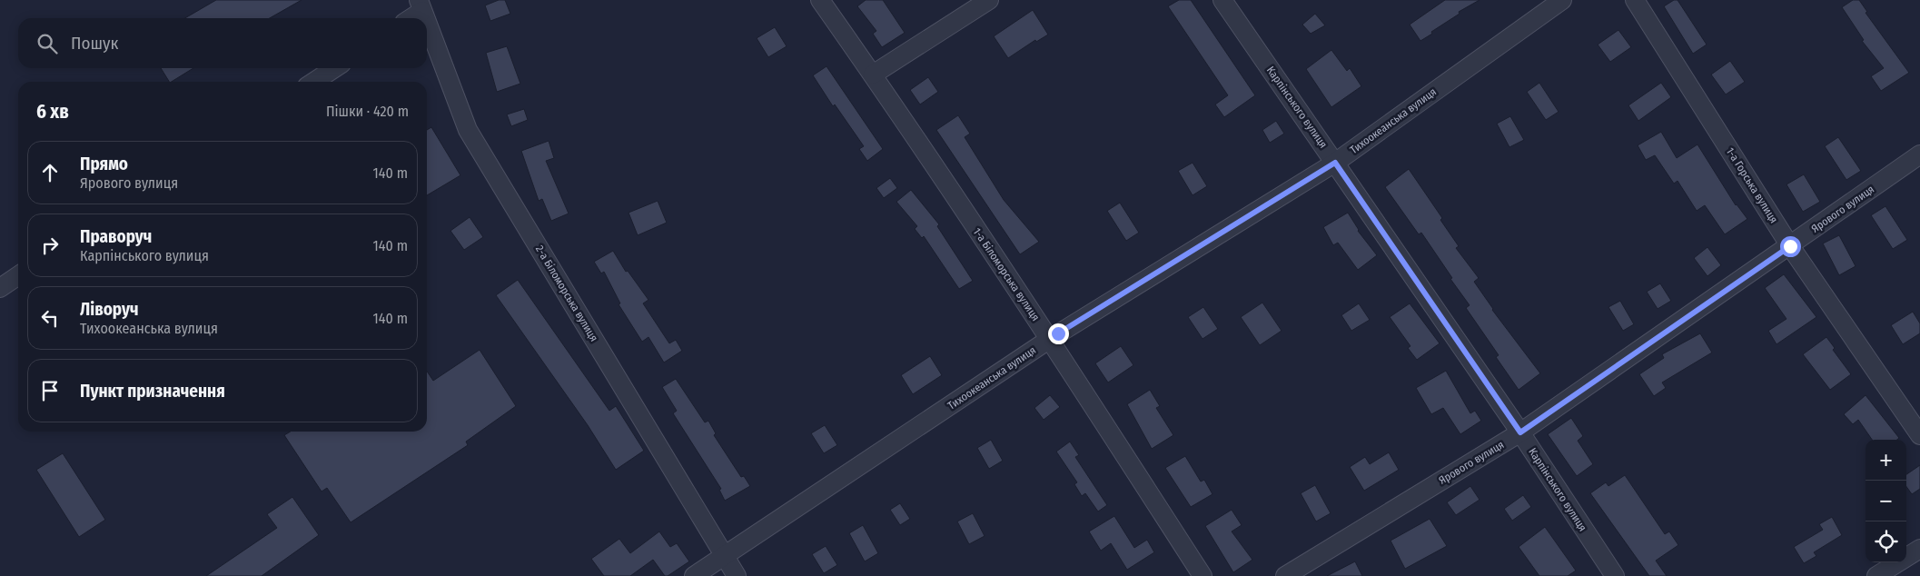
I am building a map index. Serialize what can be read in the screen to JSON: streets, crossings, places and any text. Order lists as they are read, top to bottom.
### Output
{
  "streets": {
    "street": [
      "Карпінського вулиця",
      "Тихоокеанська вулиця",
      "1-а Горська вулиця",
      "Ярового вулиця",
      "1-а Біломорська вулиця",
      "2-а Біломорська вулиця"
    ]
  },
  "crossings": [
    ["Карпінського вулиця", "Тихоокеанська вулиця"],
    ["Карпінського вулиця", "Ярового вулиця"],
    ["Тихоокеанська вулиця", "1-а Біломорська вулиця"],
    ["Тихоокеанська вулиця", "2-а Біломорська вулиця"],
    ["1-а Горська вулиця", "Ярового вулиця"]
  ],
  "page": {
    "search": "Пошук",
    "heading": ["6 хв", "Пішки · 420 m"],
    "list": [
      ["Прямо", "Ярового вулиця", "140 m"],
      ["Праворуч", "Карпінського вулиця", "140 m"],
      ["Ліворуч", "Тихоокеанська вулиця", "140 m"],
      "Пункт призначення"
    ],
    "map_buttons": ["+", "−"]
  }
}
